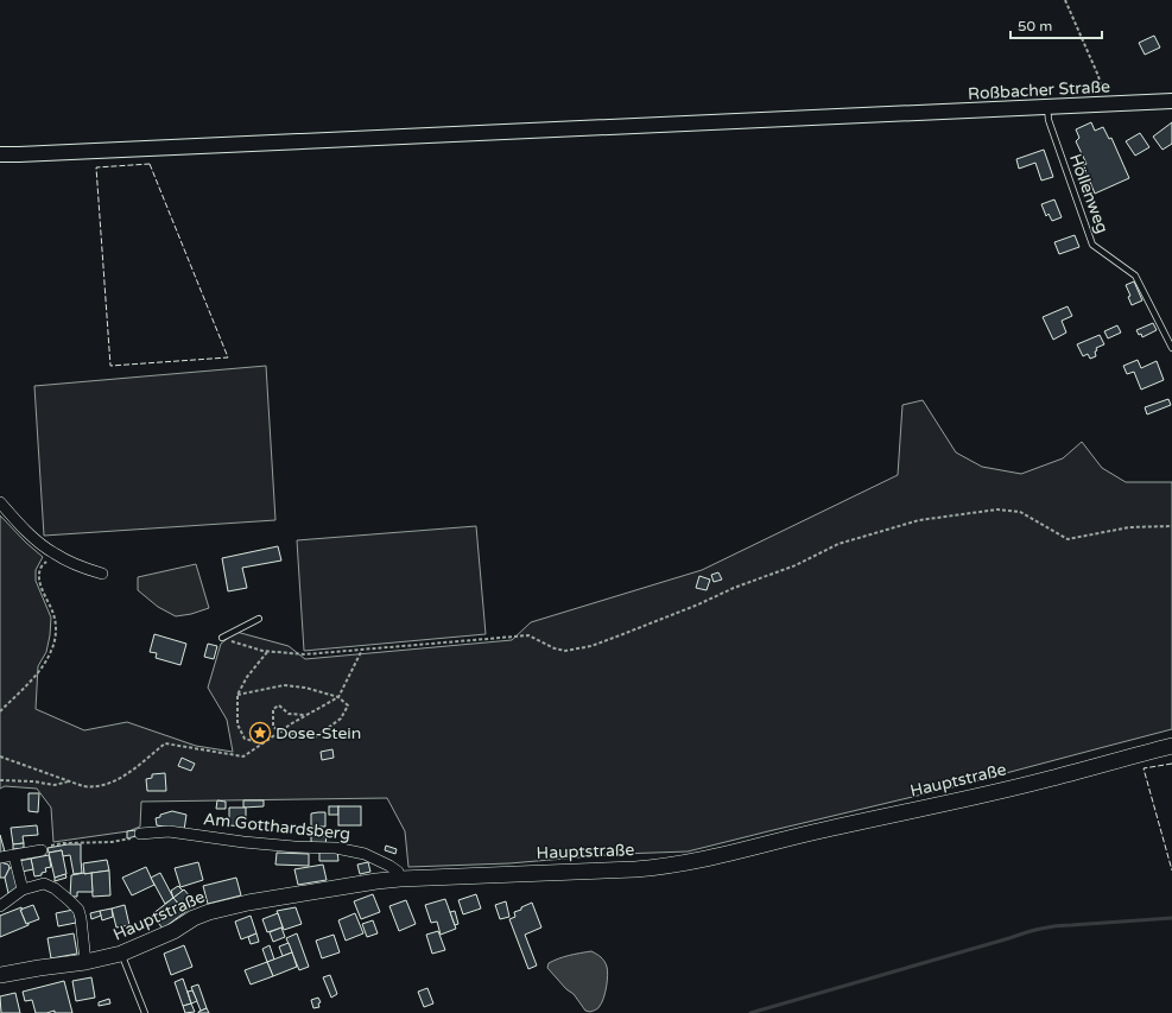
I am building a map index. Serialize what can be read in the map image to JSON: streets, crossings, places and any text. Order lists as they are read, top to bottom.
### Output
{
  "streets": {
    "main road": ["Hauptstraße"],
    "street": ["Roßbacher Straße", "Am Gotthardsberg"],
    "lane": ["Höllenweg"]
  },
  "crossings": [
    ["Roßbacher Straße", "Höllenweg"],
    ["Hauptstraße", "Am Gotthardsberg"]
  ],
  "places": {
    "place": ["Dose-Stein"]
  },
  "scale_bar": "50 m"
}
